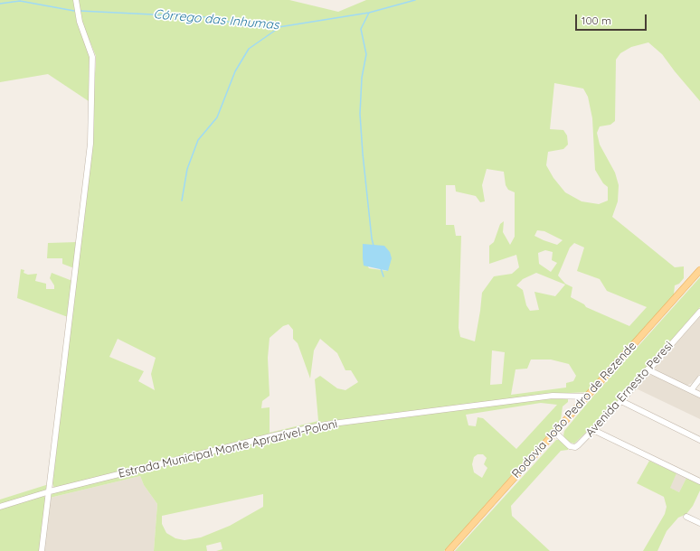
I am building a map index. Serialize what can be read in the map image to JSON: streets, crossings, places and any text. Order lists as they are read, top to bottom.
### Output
{
  "streets": {
    "main road": ["Rodovia João Pedro de Rezende"],
    "street": ["Avenida Ernesto Peresi", "Estrada Municipal Monte Aprazível-Poloni"]
  },
  "crossings": [
    ["Avenida Ernesto Peresi", "Rodovia João Pedro de Rezende"],
    ["Rodovia João Pedro de Rezende", "Estrada Municipal Monte Aprazível-Poloni"]
  ],
  "water": ["Córrego das Inhumas"],
  "scale_bar": "100 m"
}
